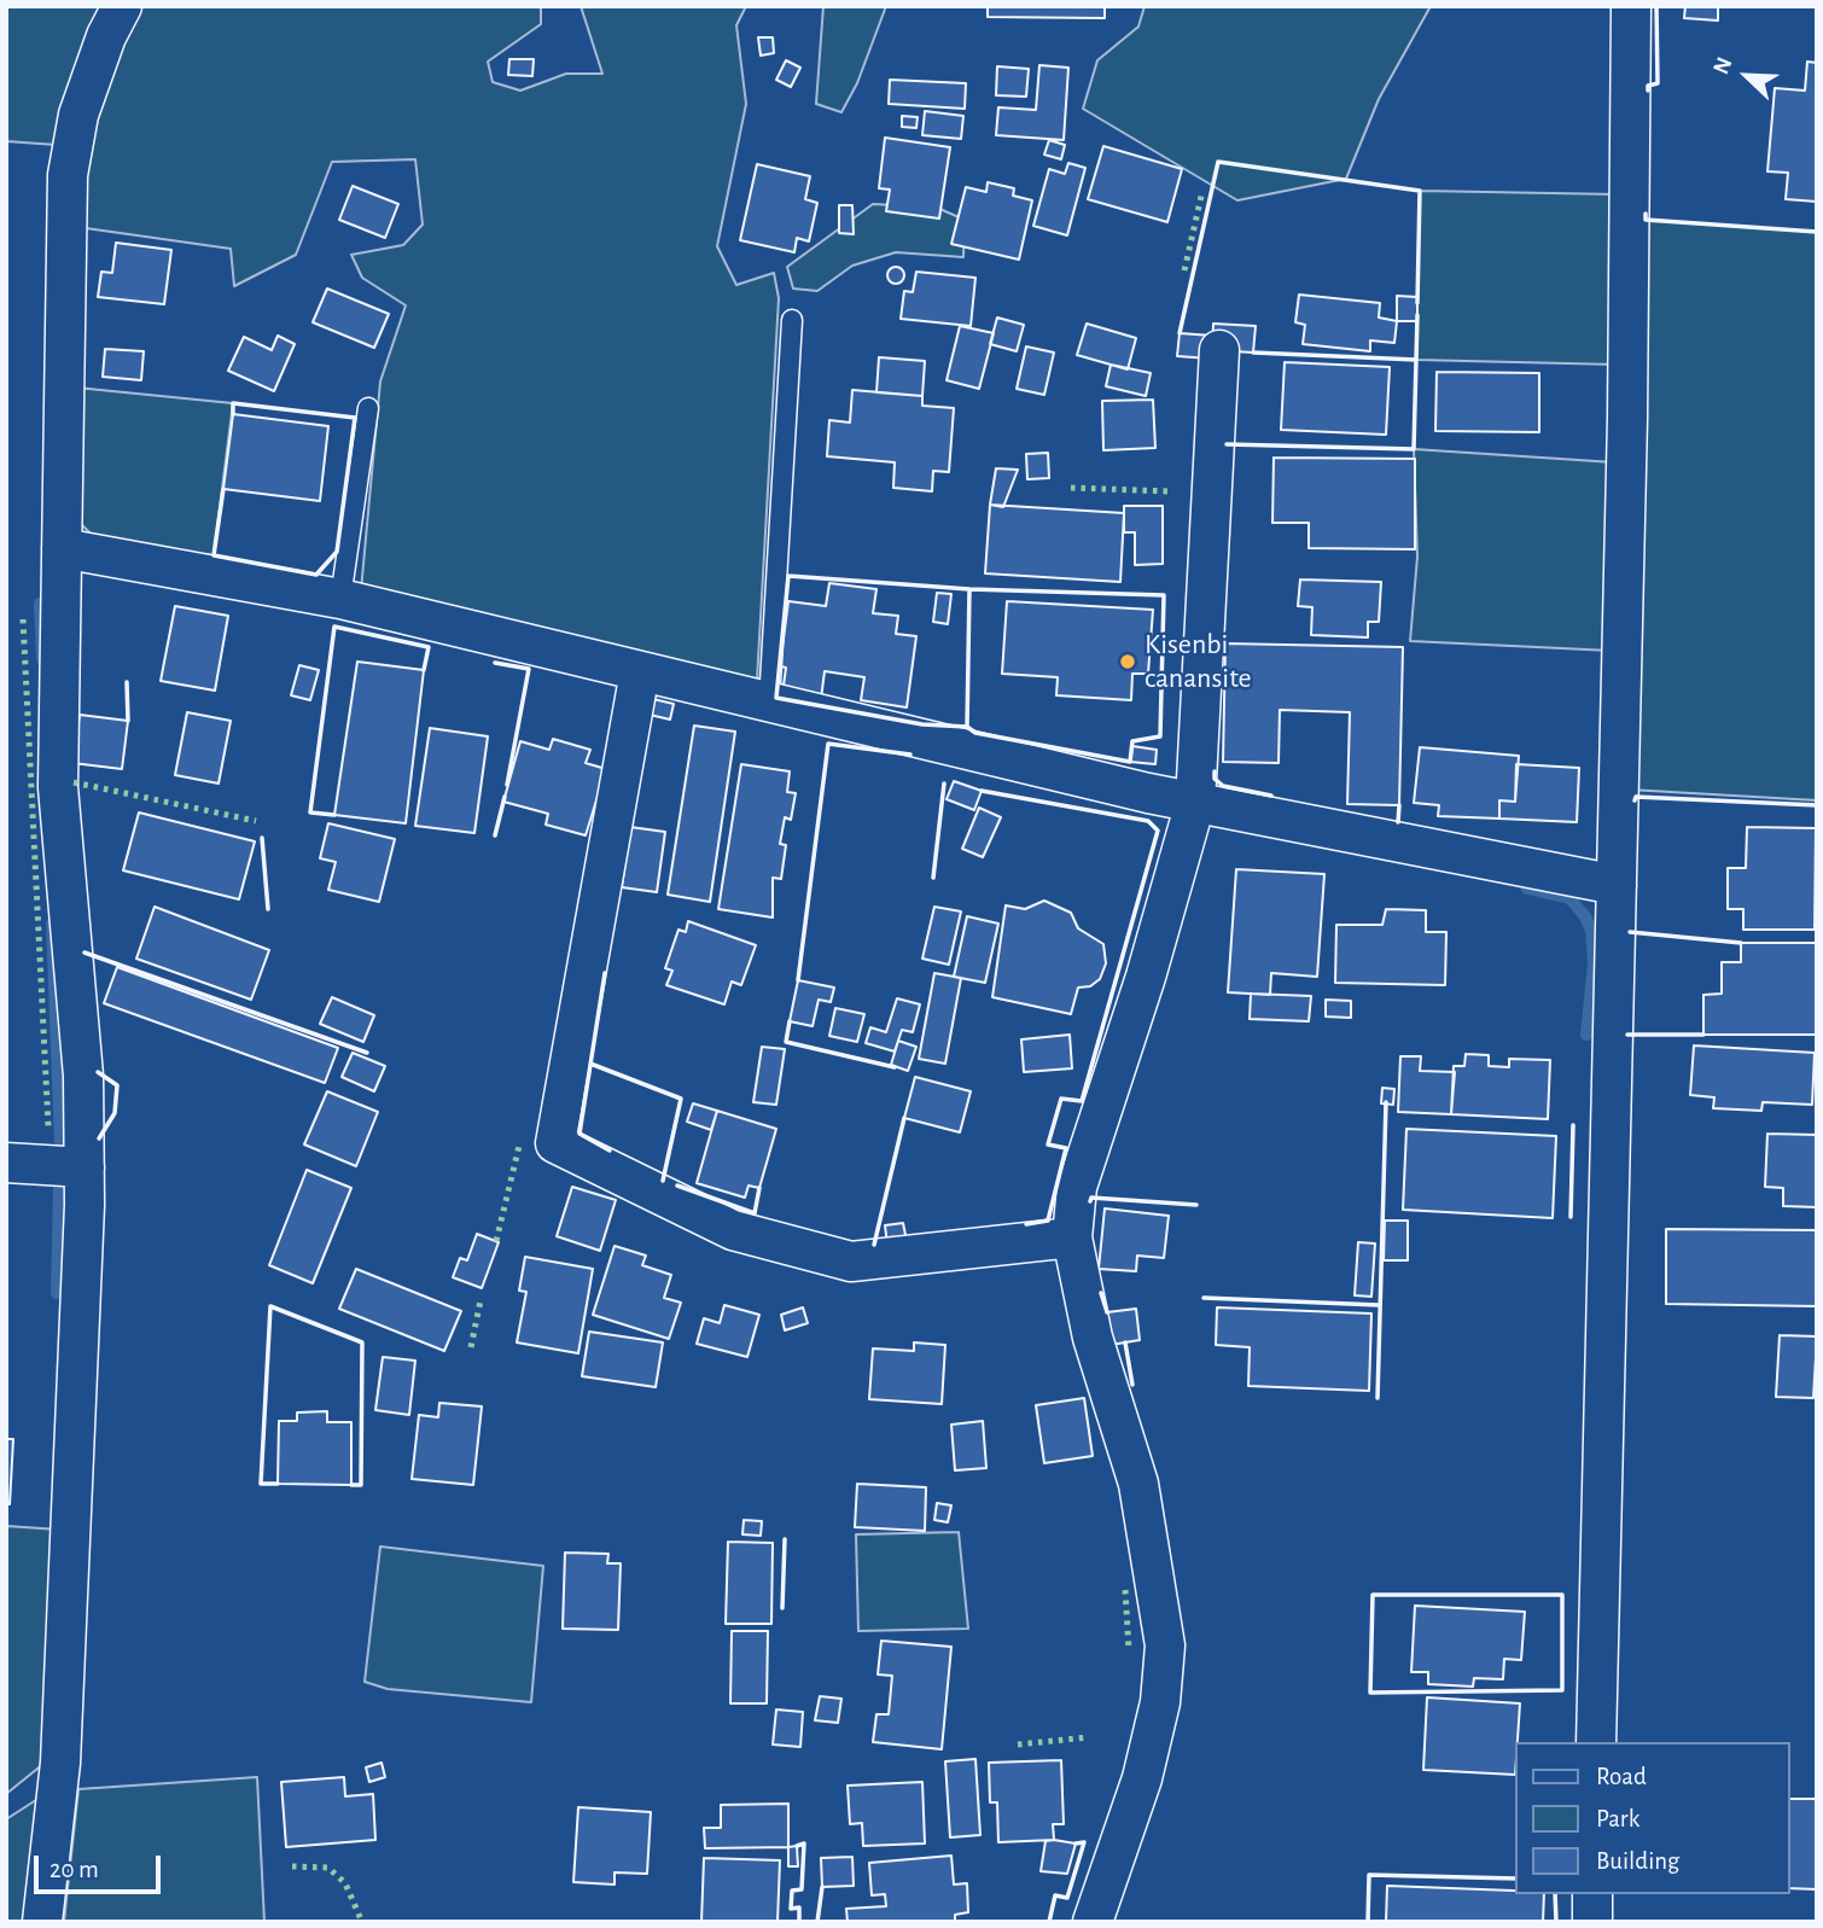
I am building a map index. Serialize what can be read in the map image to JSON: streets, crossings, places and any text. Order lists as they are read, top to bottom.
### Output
{
  "places": ["Kisenbi canansite"],
  "legend": ["Road", "Park", "Building"],
  "scale_bar": "20 m",
  "north": "top left"
}
